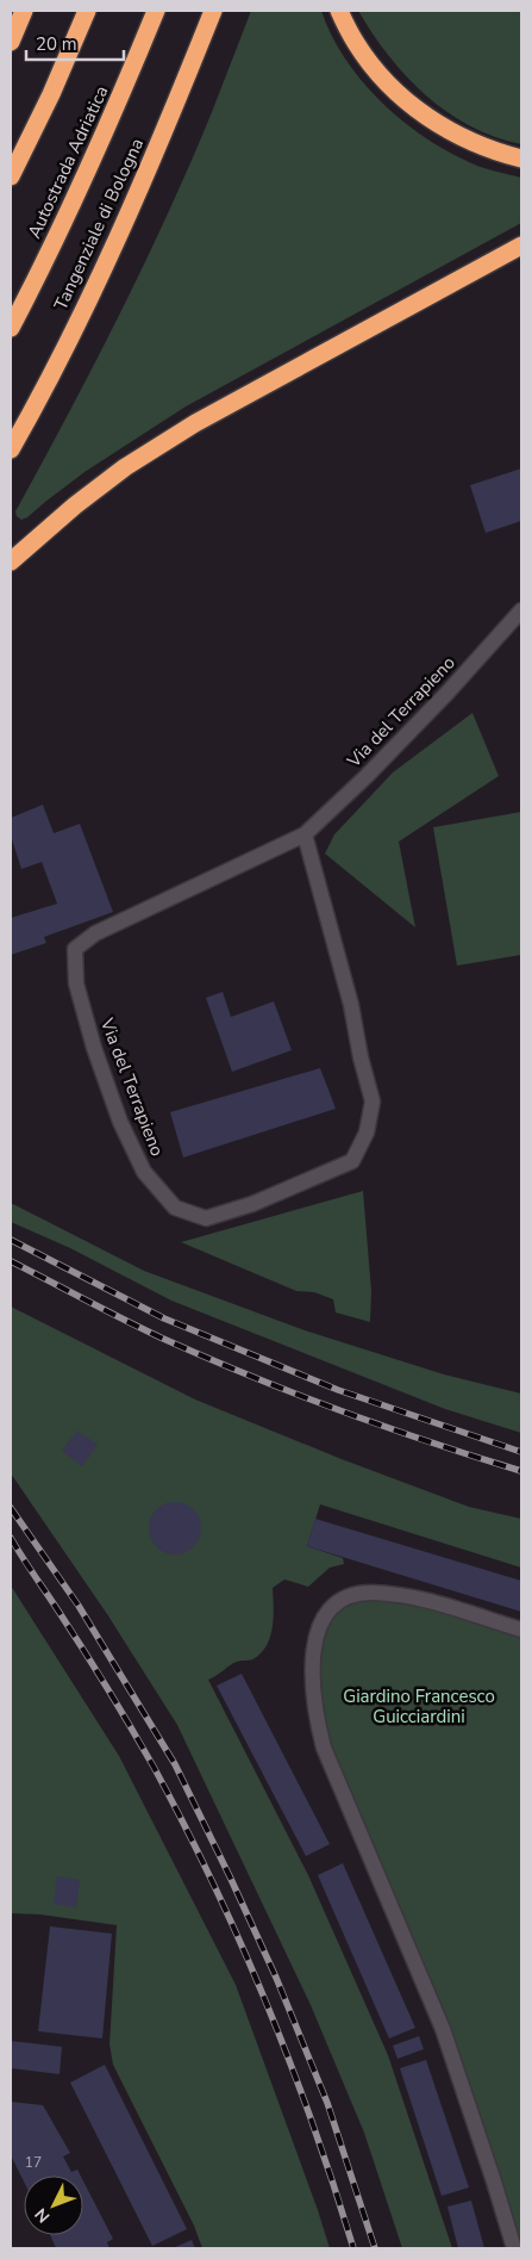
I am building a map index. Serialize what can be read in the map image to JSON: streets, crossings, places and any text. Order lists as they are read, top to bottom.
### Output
{
  "streets": {
    "highway": ["Autostrada Adriatica", "Tangenziale di Bologna"],
    "lane": ["Via del Terrapieno"]
  },
  "parks": ["Giardino Francesco Guicciardini"],
  "house_numbers": ["17"],
  "scale_bar": "20 m",
  "north": "bottom left"
}
